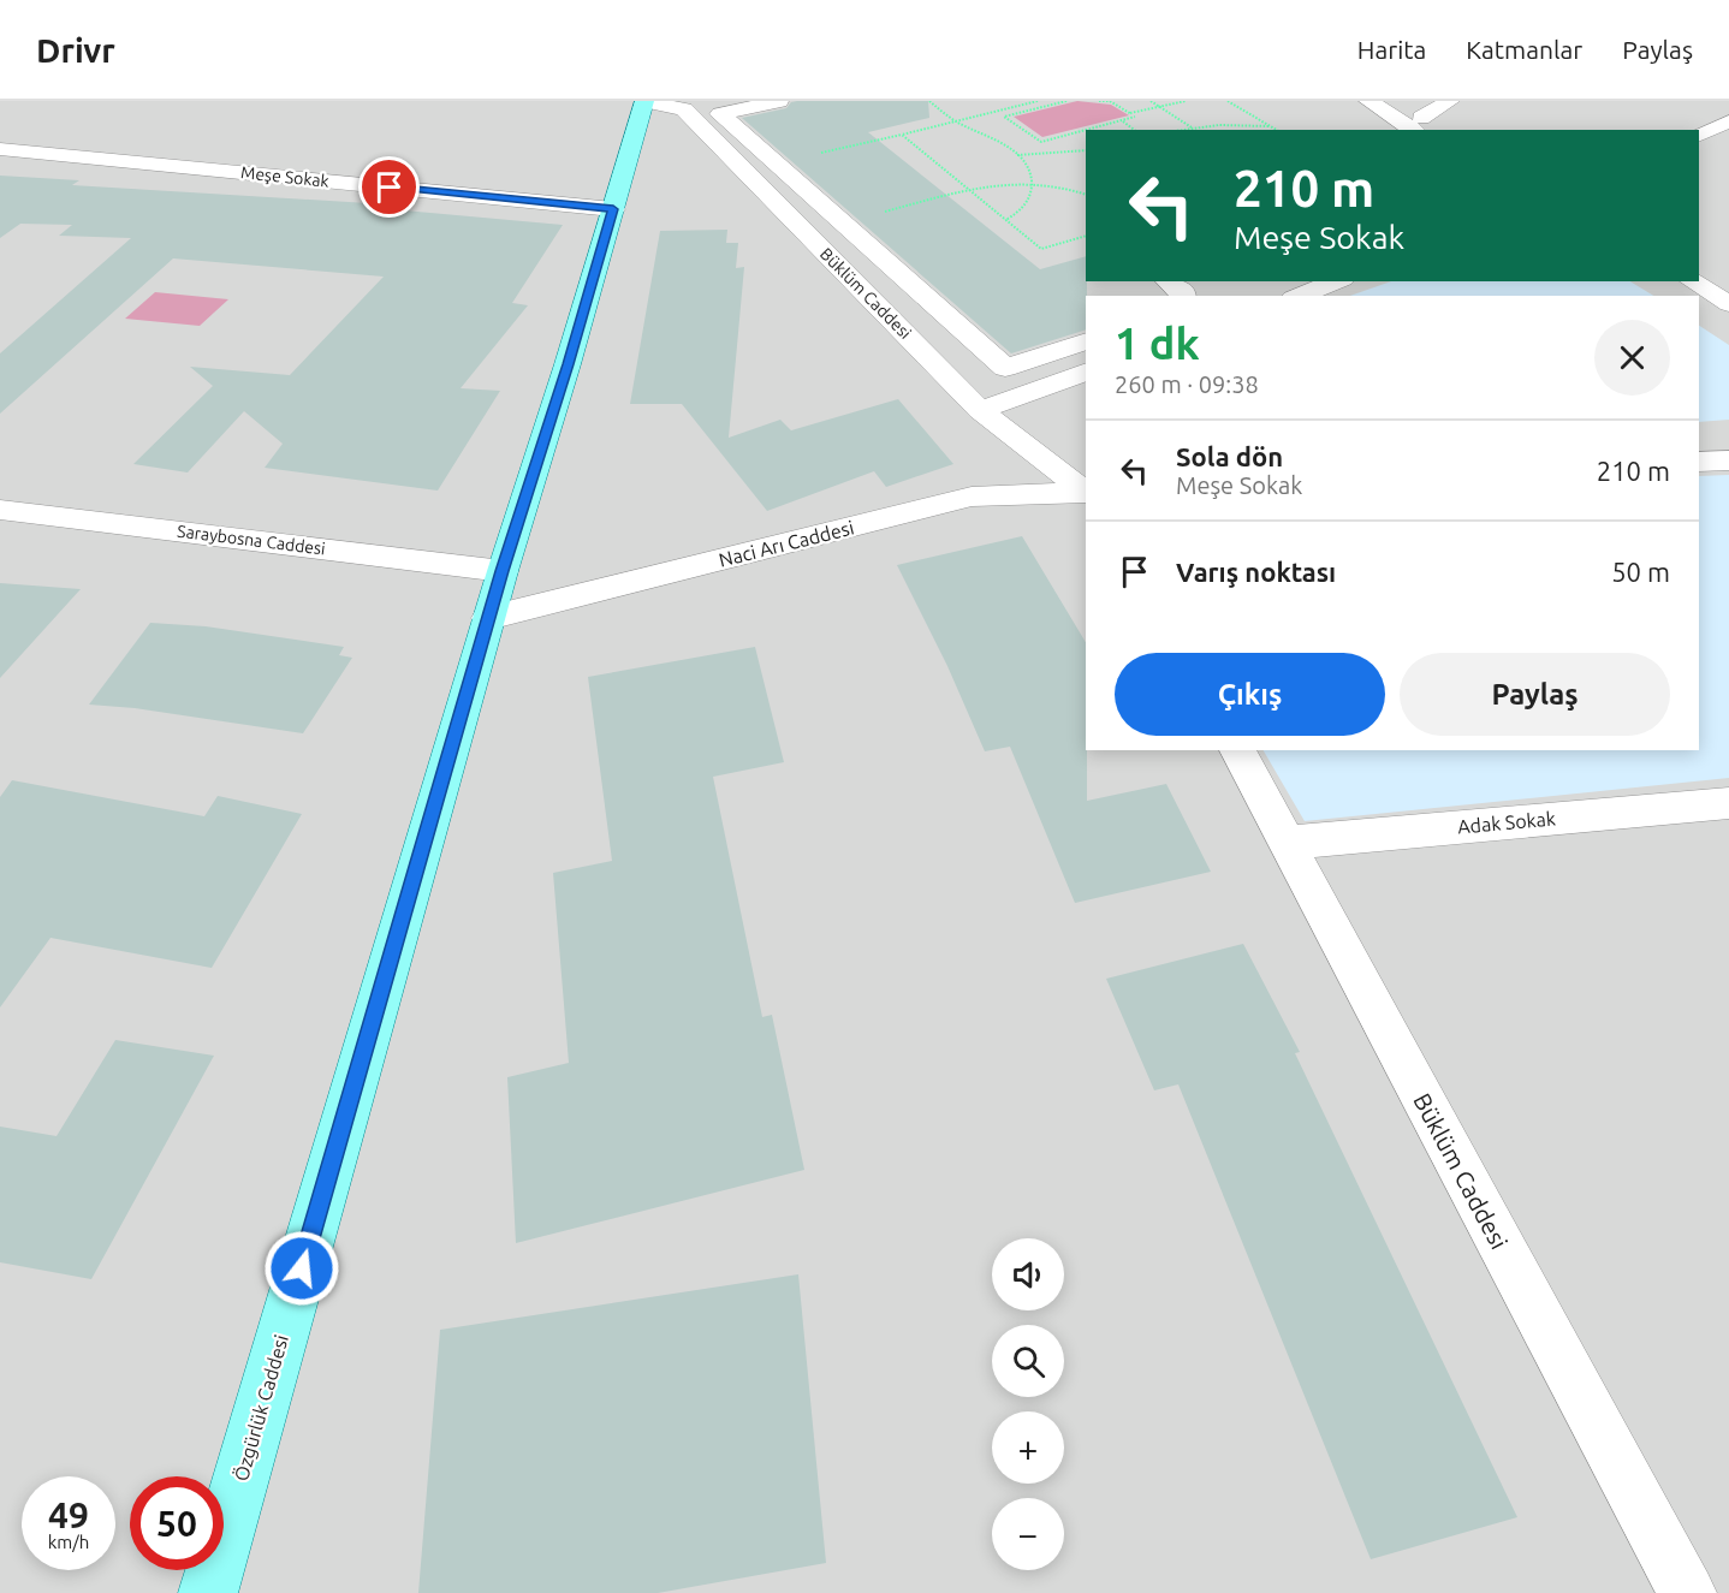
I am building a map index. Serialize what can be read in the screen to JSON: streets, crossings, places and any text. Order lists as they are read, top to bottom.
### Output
{
  "streets": {
    "main road": ["Özgürlük Caddesi"],
    "street": [
      "Meşe Sokak",
      "Büklüm Caddesi",
      "Saraybosna Caddesi",
      "Naci Arı Caddesi",
      "Adak Sokak"
    ]
  },
  "crossings": [
    ["Meşe Sokak", "Özgürlük Caddesi"],
    ["Büklüm Caddesi", "Adak Sokak"],
    ["Saraybosna Caddesi", "Özgürlük Caddesi"],
    ["Naci Arı Caddesi", "Özgürlük Caddesi"]
  ],
  "page": {
    "header": "Drivr",
    "nav": ["Harita", "Katmanlar", "Paylaş"],
    "turn": ["210 m", "Meşe Sokak"],
    "heading": ["1 dk", "260 m · 09:38"],
    "list": [
      {
        "name": "Sola dön",
        "note": "Meşe Sokak",
        "value": "210 m"
      },
      {
        "name": "Varış noktası",
        "value": "50 m"
      }
    ],
    "buttons": ["Çıkış", "Paylaş"],
    "map_buttons": ["+", "−"],
    "speed": "49 km/h",
    "limit": "50"
  }
}
